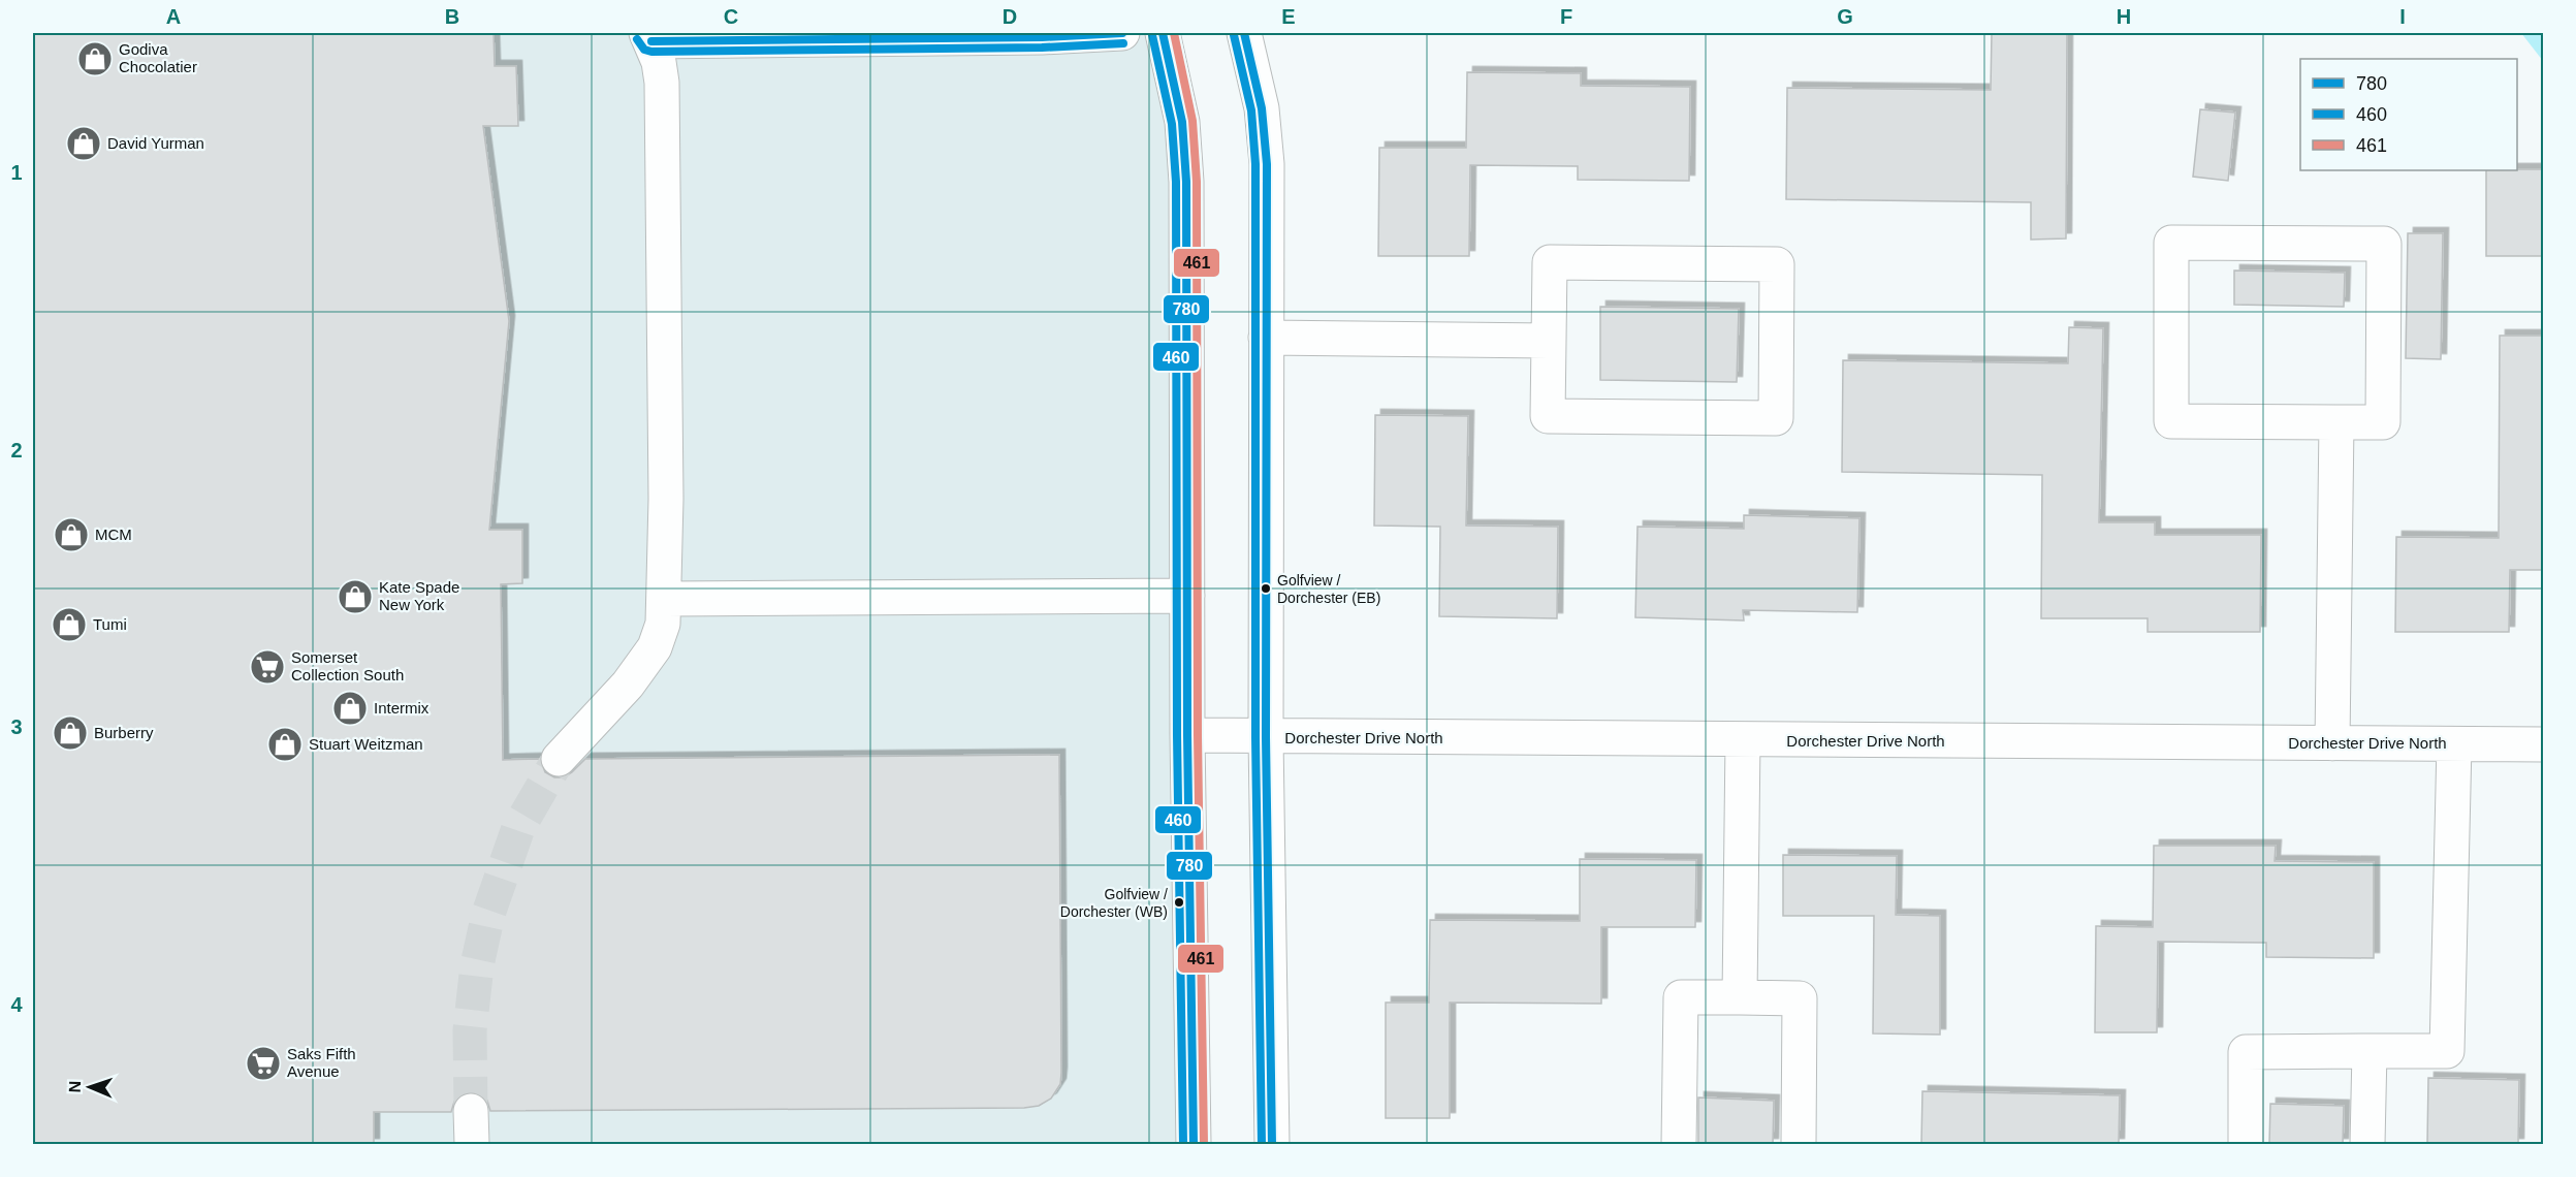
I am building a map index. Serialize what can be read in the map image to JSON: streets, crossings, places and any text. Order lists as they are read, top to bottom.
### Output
{
  "streets": {
    "street": ["Dorchester Drive North"]
  },
  "places": {
    "shop": [
      "Godiva Chocolatier",
      "David Yurman",
      "MCM",
      "Kate Spade New York",
      "Tumi",
      "Intermix",
      "Burberry",
      "Stuart Weitzman"
    ],
    "other": ["Golfview / Dorchester (EB)", "Golfview / Dorchester (WB)"],
    "supermarket": ["Somerset Collection South", "Saks Fifth Avenue"]
  },
  "lines": ["transit line 780", "transit line 461", "transit line 460"],
  "legend": ["780", "460", "461"],
  "north": "left",
  "grid": {
    "columns": [
      "A",
      "B",
      "C",
      "D",
      "E",
      "F",
      "G",
      "H",
      "I"
    ],
    "rows": [
      "1",
      "2",
      "3",
      "4"
    ]
  }
}
